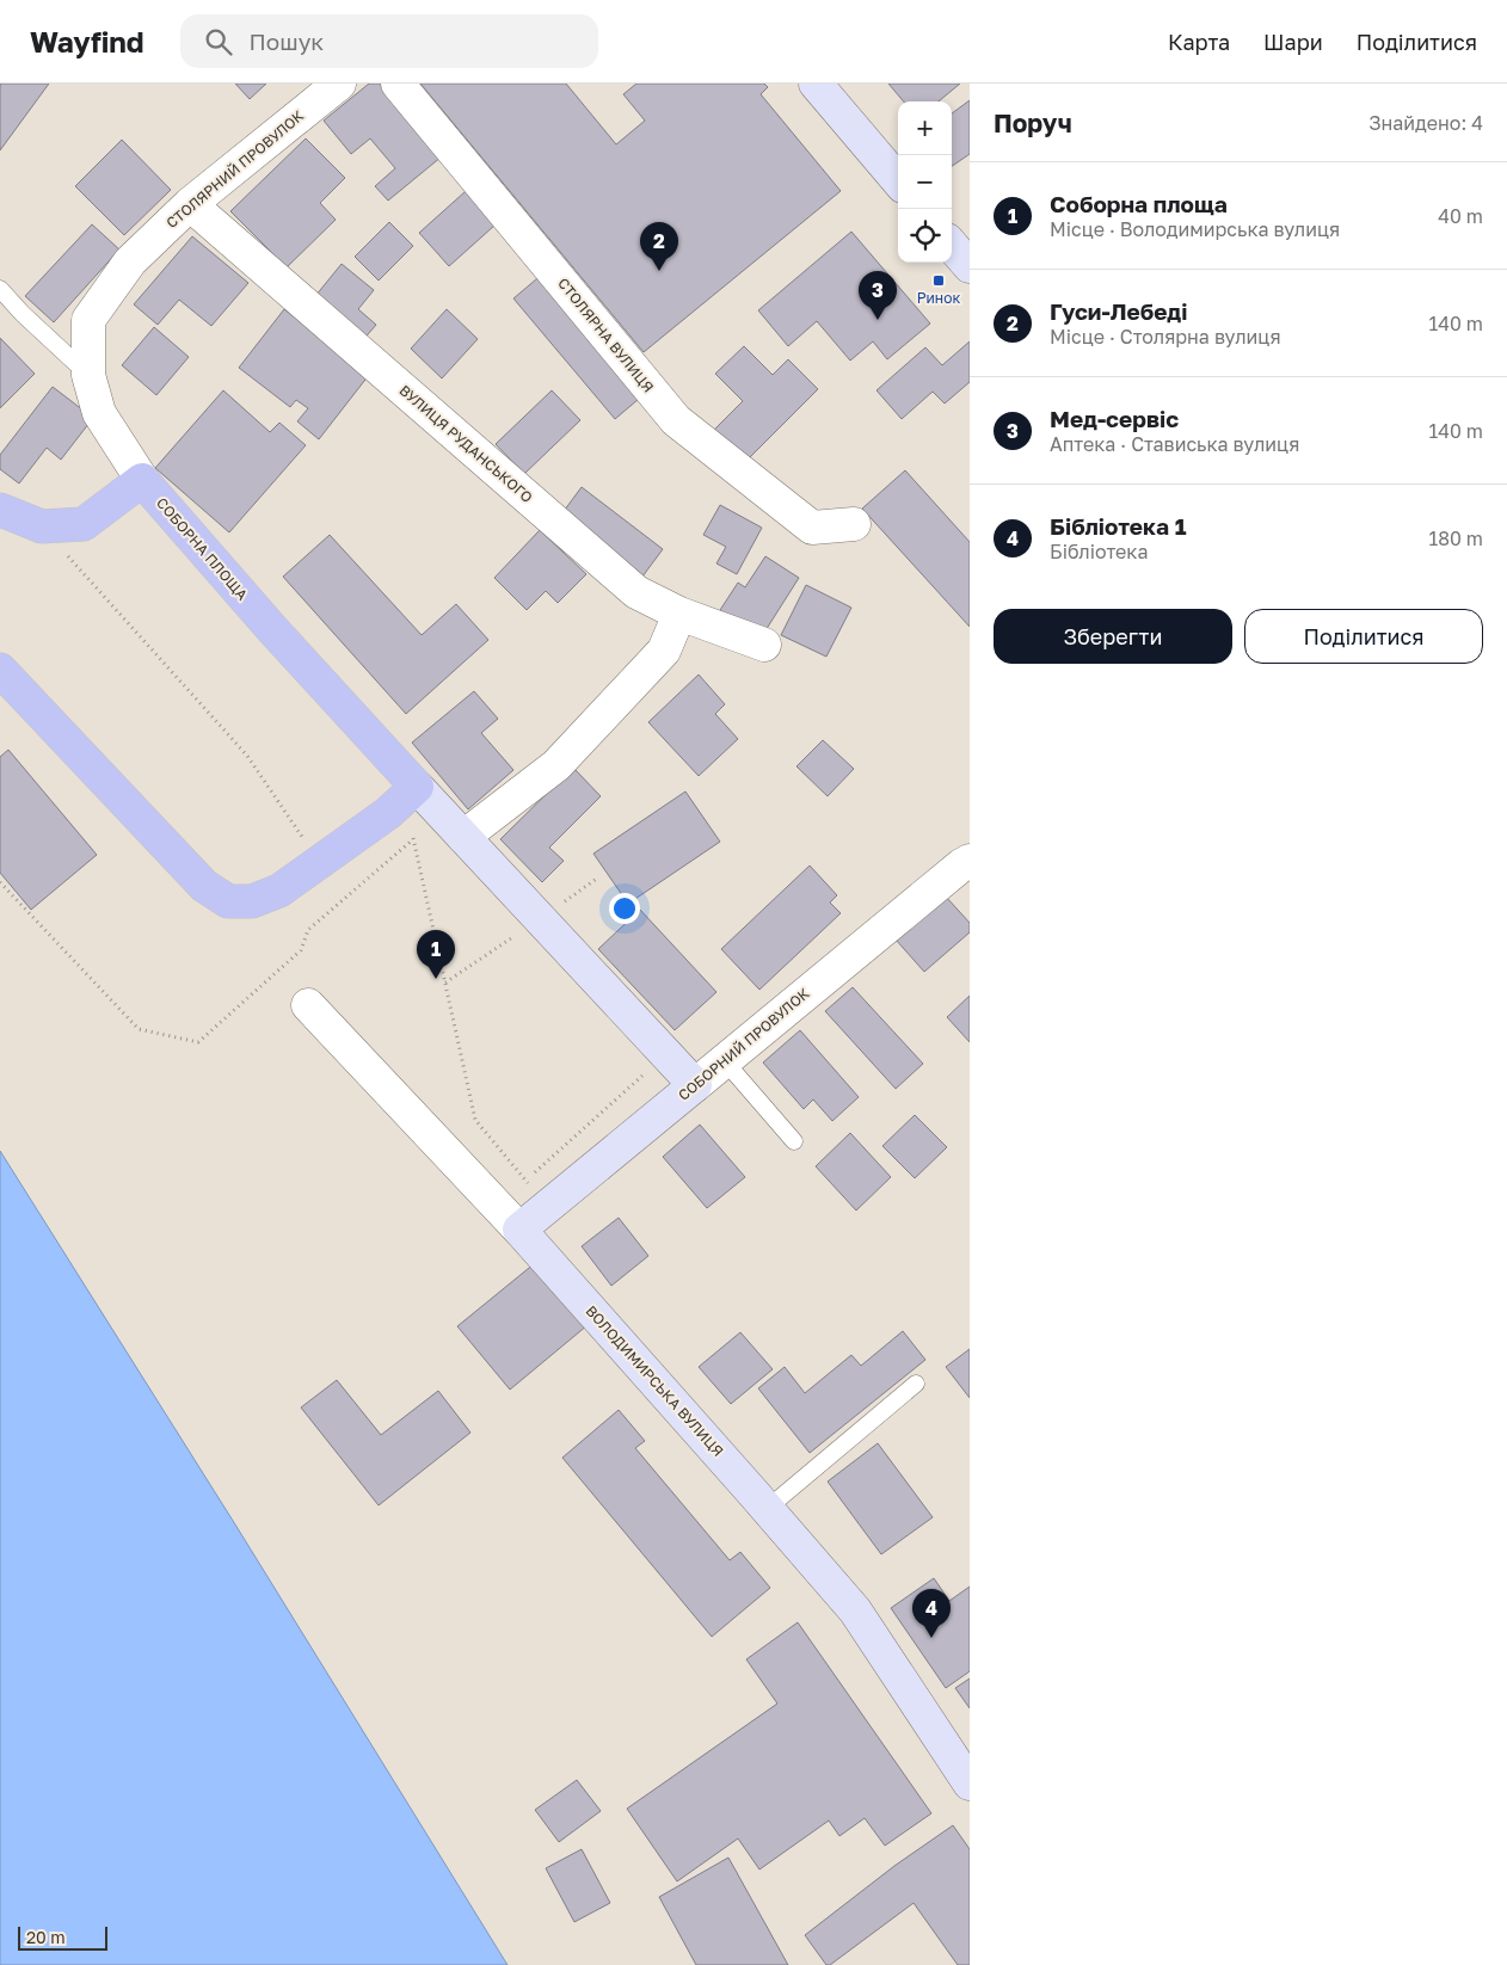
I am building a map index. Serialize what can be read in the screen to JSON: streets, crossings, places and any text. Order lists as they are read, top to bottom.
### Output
{
  "streets": {
    "main road": ["СОБОРНА ПЛОЩА", "СОБОРНИЙ ПРОВУЛОК", "ВОЛОДИМИРСЬКА ВУЛИЦЯ"],
    "street": ["СТОЛЯРНИЙ ПРОВУЛОК", "СТОЛЯРНА ВУЛИЦЯ", "ВУЛИЦЯ РУДАНСЬКОГО"]
  },
  "crossings": [
    ["СТОЛЯРНИЙ ПРОВУЛОК", "ВУЛИЦЯ РУДАНСЬКОГО"],
    ["СТОЛЯРНИЙ ПРОВУЛОК", "СОБОРНА ПЛОЩА"],
    ["СОБОРНА ПЛОЩА", "СОБОРНИЙ ПРОВУЛОК"],
    ["СОБОРНИЙ ПРОВУЛОК", "ВОЛОДИМИРСЬКА ВУЛИЦЯ"]
  ],
  "places": {
    "transit": ["Ринок"]
  },
  "scale_bar": "20 m",
  "page": {
    "header": "Wayfind",
    "search": "Пошук",
    "nav": ["Карта", "Шари", "Поділитися"],
    "heading": ["Поруч", "Знайдено: 4"],
    "map_buttons": ["+", "−"],
    "list": [
      {
        "mark": "1",
        "name": "Соборна площа",
        "note": "Місце · Володимирська вулиця",
        "value": "40 m"
      },
      {
        "mark": "2",
        "name": "Гуси-Лебеді",
        "note": "Місце · Столярна вулиця",
        "value": "140 m"
      },
      {
        "mark": "3",
        "name": "Мед-cервіс",
        "note": "Аптека · Стависька вулиця",
        "value": "140 m"
      },
      {
        "mark": "4",
        "name": "Бібліотека 1",
        "note": "Бібліотека",
        "value": "180 m"
      }
    ],
    "pins": [
      "2",
      "3",
      "1",
      "4"
    ],
    "buttons": ["Зберегти", "Поділитися"],
    "scale": "20 m"
  }
}
